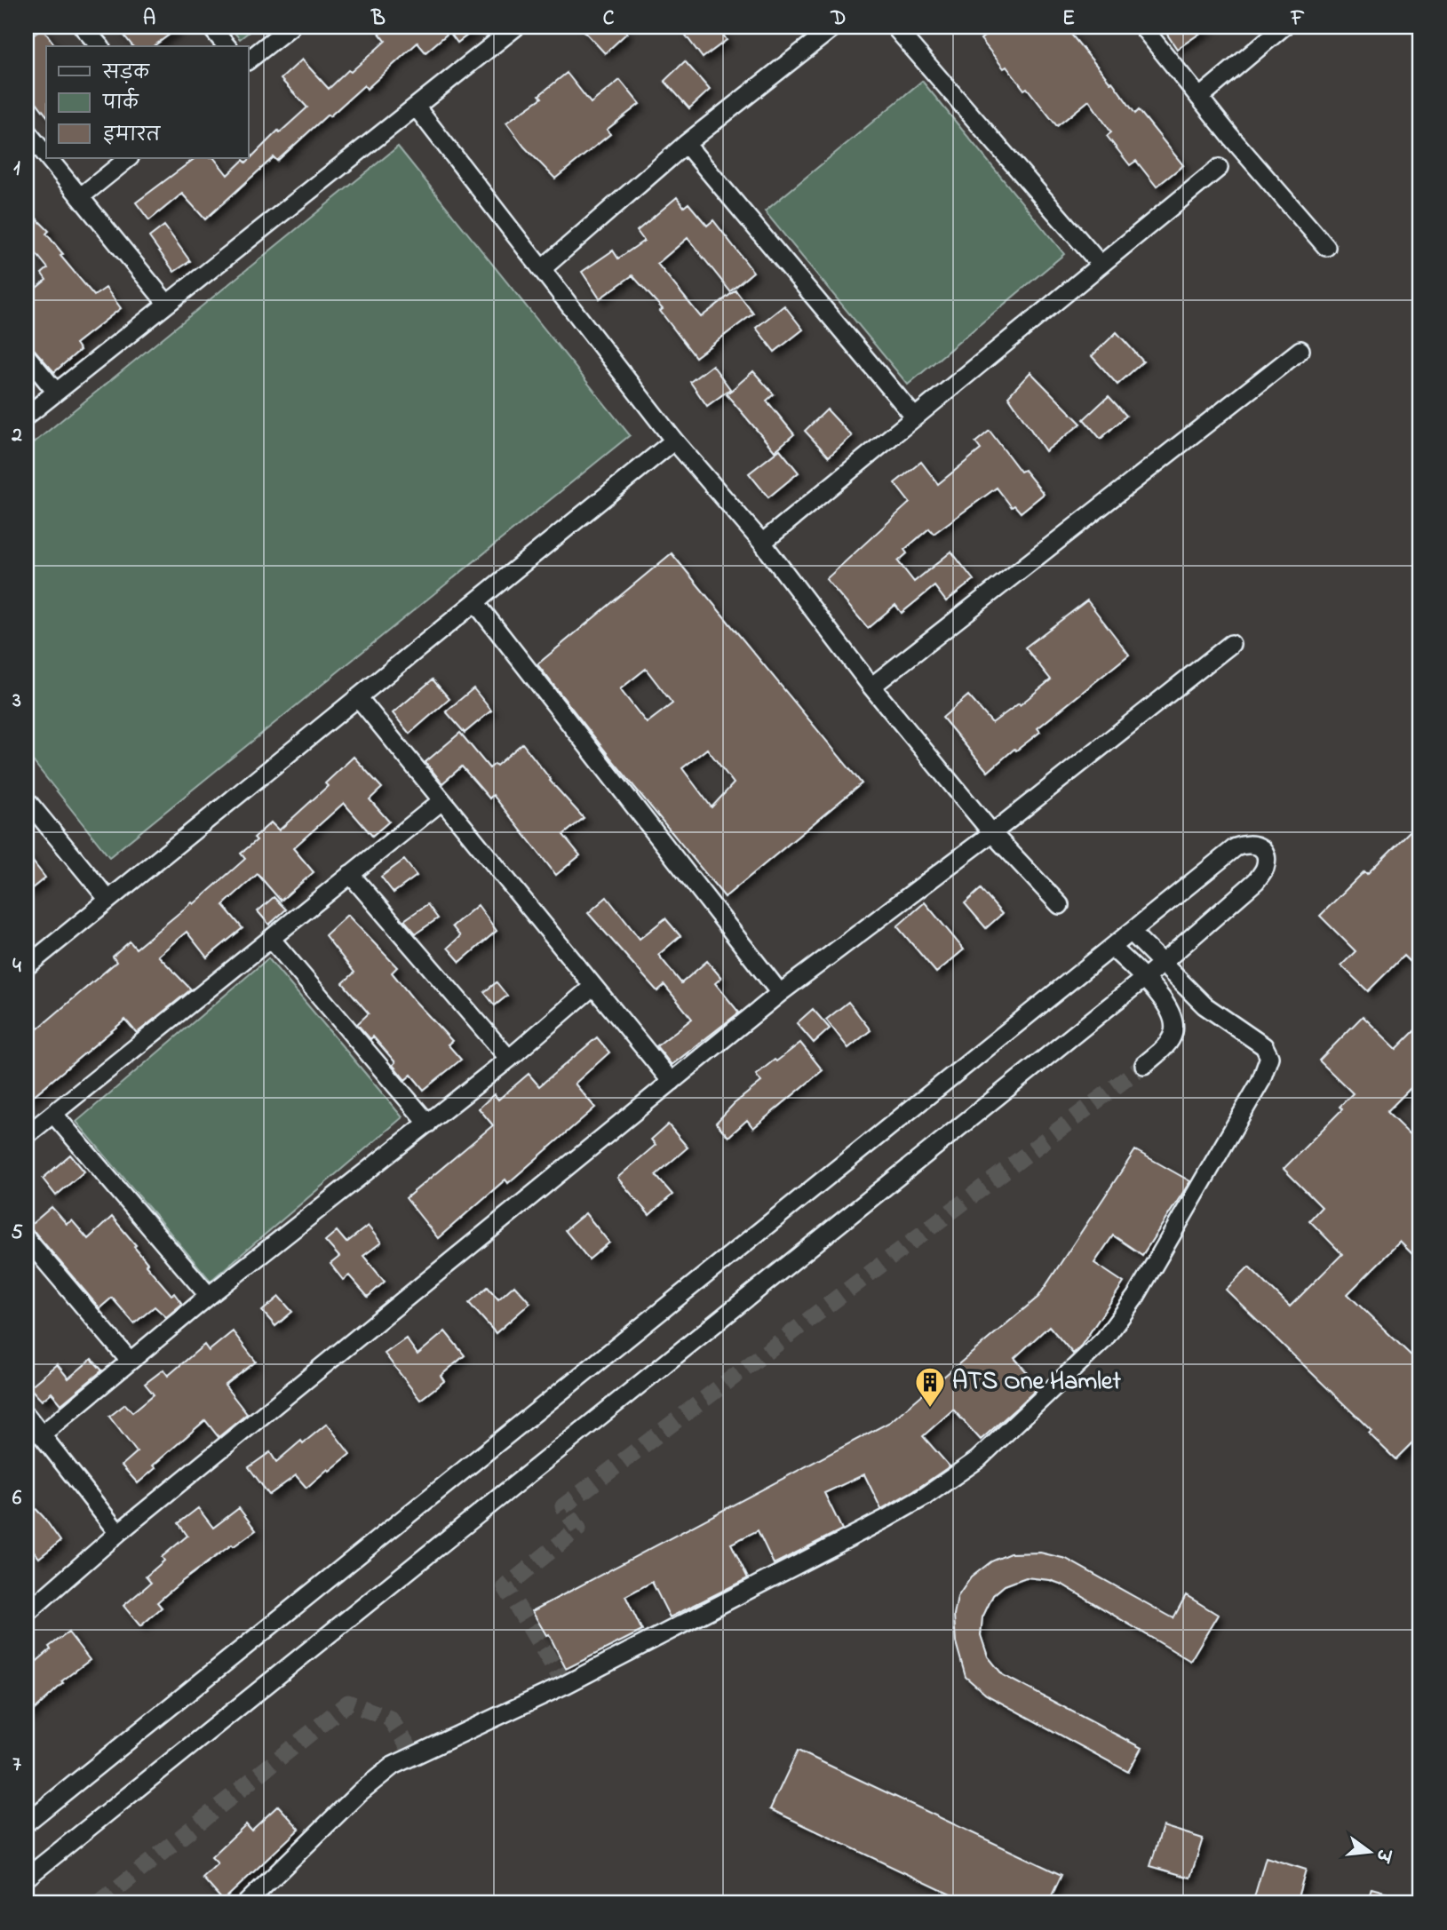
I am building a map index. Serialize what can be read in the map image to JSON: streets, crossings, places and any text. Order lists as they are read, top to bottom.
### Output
{
  "places": {
    "building": ["ATS One Hamlet"]
  },
  "legend": ["सड़क", "पार्क", "इमारत"],
  "north": "right",
  "grid": {
    "columns": [
      "A",
      "B",
      "C",
      "D",
      "E",
      "F"
    ],
    "rows": [
      "1",
      "2",
      "3",
      "4",
      "5",
      "6",
      "7"
    ]
  }
}
